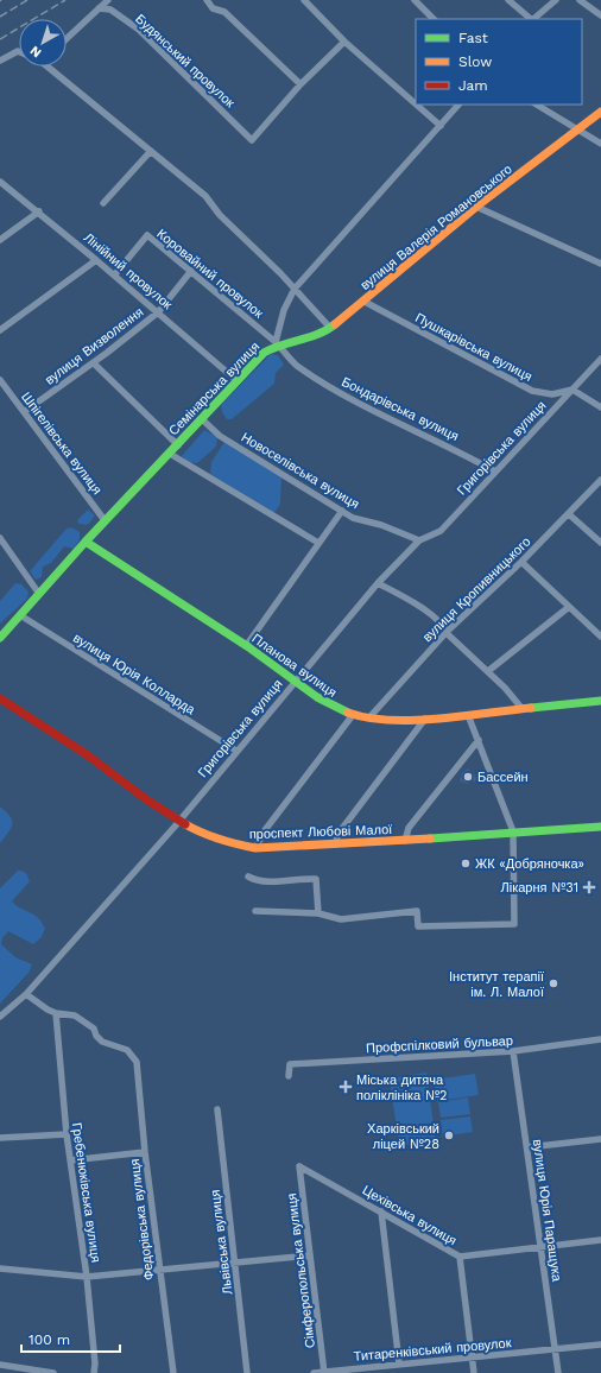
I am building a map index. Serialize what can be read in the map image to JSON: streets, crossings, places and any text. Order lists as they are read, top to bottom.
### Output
{
  "streets": {
    "main road": [
      "вулиця Валерія Романовського",
      "Семінарська вулиця",
      "Планова вулиця",
      "проспект Любові Малої"
    ],
    "street": [
      "Будянський провулок",
      "Лінійний провулок",
      "Коровайний провулок",
      "вулиця Визволення",
      "Пушкарівська вулиця",
      "Бондарівська вулиця",
      "Шпігелівська вулиця",
      "Григорівська вулиця",
      "Новоселівська вулиця",
      "вулиця Кропивницького",
      "вулиця Юрія Колларда",
      "Профспілковий бульвар",
      "Гребенюківська вулиця",
      "вулиця Юрія Паращука",
      "Цехівська вулиця",
      "Федорівська вулиця",
      "Львівська вулиця",
      "Сімферопольська вулиця",
      "Титаренківський провулок"
    ]
  },
  "crossings": [
    ["вулиця Валерія Романовського", "Коровайний провулок"],
    ["вулиця Валерія Романовського", "Пушкарівська вулиця"],
    ["вулиця Валерія Романовського", "Семінарська вулиця"],
    ["вулиця Валерія Романовського", "Бондарівська вулиця"],
    ["Лінійний провулок", "Коровайний провулок"],
    ["Лінійний провулок", "вулиця Визволення"],
    ["Лінійний провулок", "Семінарська вулиця"],
    ["Коровайний провулок", "вулиця Визволення"],
    ["Коровайний провулок", "Семінарська вулиця"],
    ["Коровайний провулок", "Бондарівська вулиця"],
    ["вулиця Визволення", "Шпігелівська вулиця"],
    ["Пушкарівська вулиця", "Григорівська вулиця"],
    ["Семінарська вулиця", "Бондарівська вулиця"],
    ["Семінарська вулиця", "Шпігелівська вулиця"],
    ["Семінарська вулиця", "Новоселівська вулиця"],
    ["Семінарська вулиця", "Планова вулиця"],
    ["Семінарська вулиця", "вулиця Юрія Колларда"],
    ["Бондарівська вулиця", "Григорівська вулиця"],
    ["Григорівська вулиця", "Новоселівська вулиця"],
    ["Григорівська вулиця", "Планова вулиця"],
    ["Григорівська вулиця", "вулиця Юрія Колларда"],
    ["Григорівська вулиця", "проспект Любові Малої"],
    ["вулиця Кропивницького", "Планова вулиця"],
    ["Профспілковий бульвар", "вулиця Юрія Паращука"],
    ["Гребенюківська вулиця", "Федорівська вулиця"],
    ["вулиця Юрія Паращука", "Цехівська вулиця"],
    ["вулиця Юрія Паращука", "Титаренківський провулок"],
    ["Цехівська вулиця", "Сімферопольська вулиця"],
    ["Сімферопольська вулиця", "Титаренківський провулок"]
  ],
  "places": {
    "other": [
      "Бассейн",
      "ЖК «Добряночка»",
      "Інститут терапії ім. Л. Малої",
      "Харківський ліцей №28"
    ],
    "health": ["Лікарня №31", "Міська дитяча поліклініка №2"]
  },
  "legend": ["Fast", "Slow", "Jam"],
  "scale_bar": "100 m",
  "north": "bottom left"
}
